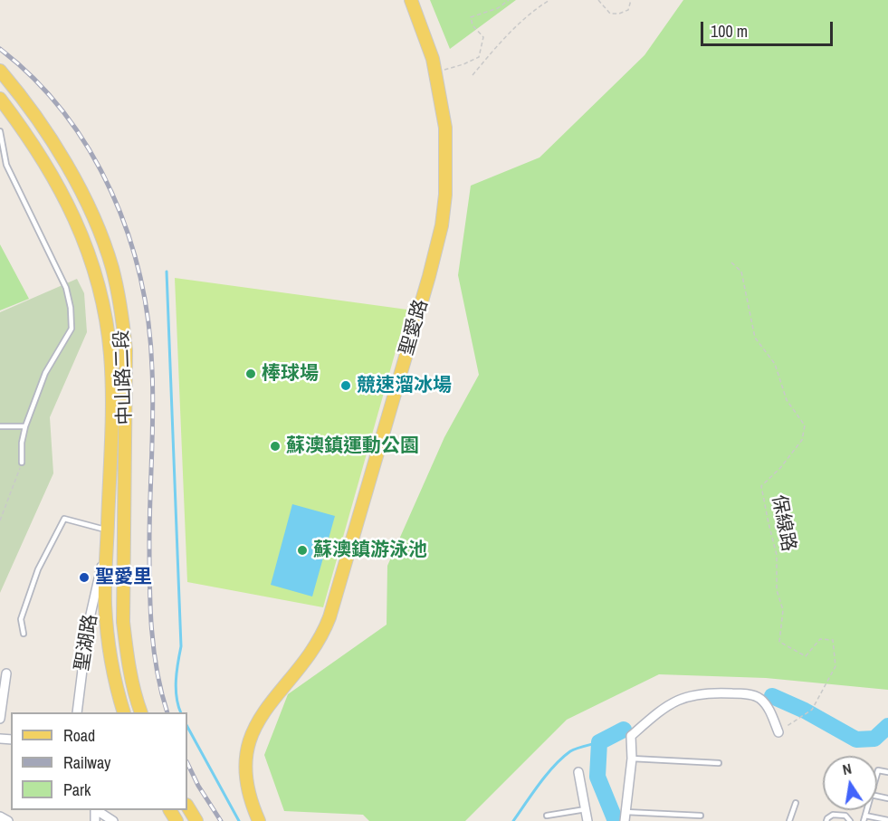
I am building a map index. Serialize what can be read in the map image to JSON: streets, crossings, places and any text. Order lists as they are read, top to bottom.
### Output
{
  "streets": {
    "main road": ["聖愛路", "中山路二段"],
    "street": ["聖湖路"],
    "path": ["保線路"]
  },
  "crossings": [
    ["中山路二段", "聖湖路"]
  ],
  "places": [
    "棒球場",
    "競速溜冰場",
    "蘇澳鎮運動公園",
    "蘇澳鎮游泳池",
    "聖愛里"
  ],
  "legend": ["Road", "Railway", "Park"],
  "scale_bar": "100 m",
  "north": "top"
}
